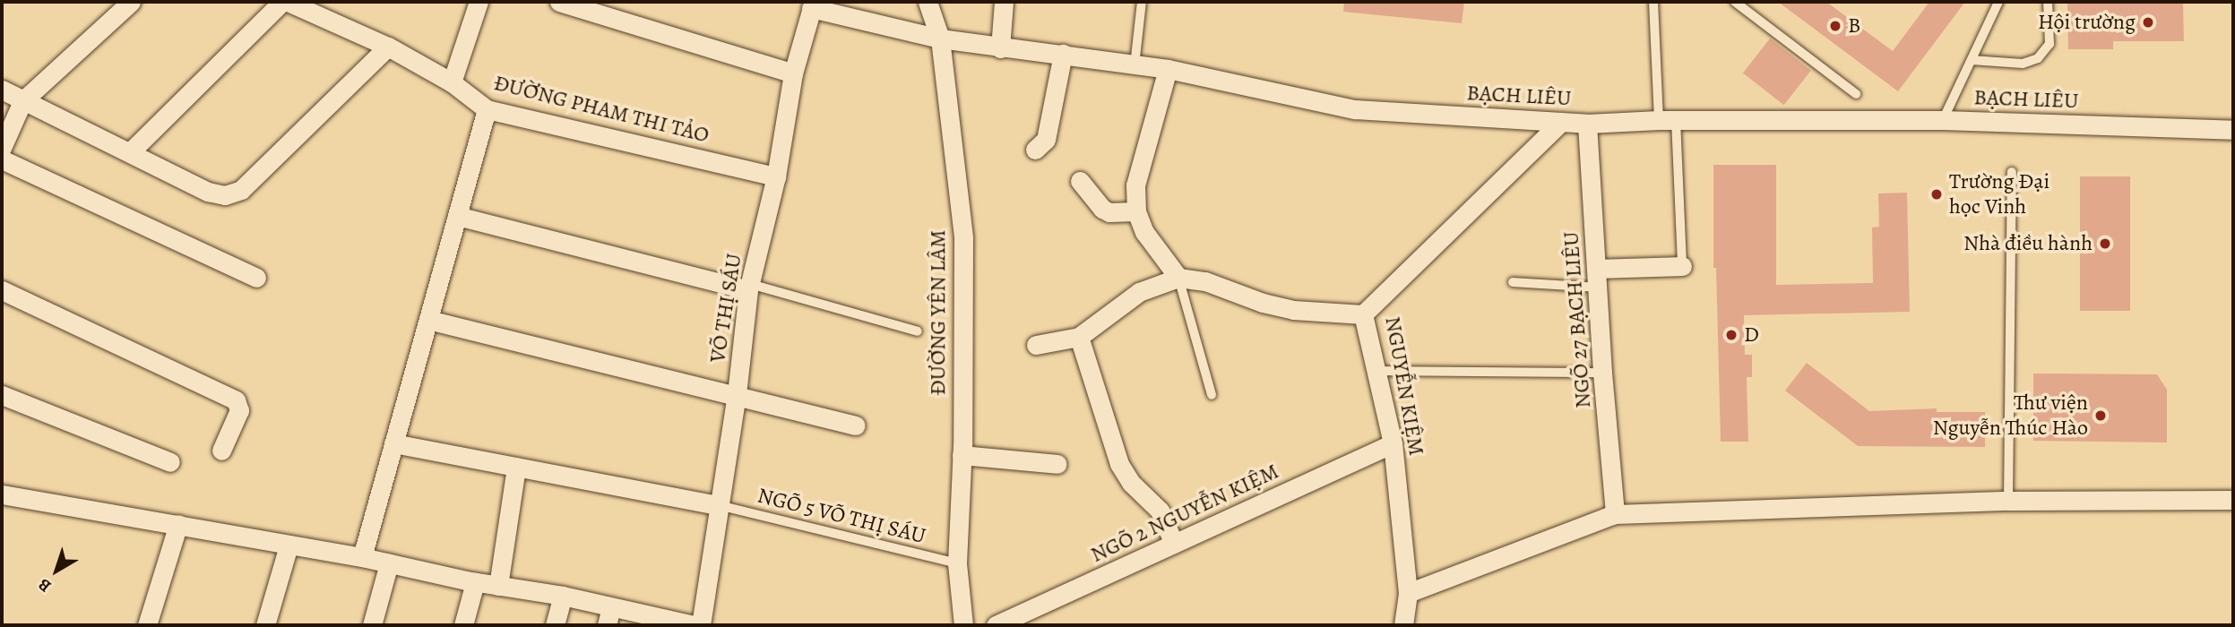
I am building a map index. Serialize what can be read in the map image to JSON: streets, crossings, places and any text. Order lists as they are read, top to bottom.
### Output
{
  "streets": {
    "street": [
      "BẠCH LIÊU",
      "ĐƯỜNG PHAM THI TẢO",
      "VÕ THỊ SÁU",
      "ĐƯỜNG YÊN LÂM",
      "NGÕ 27 BẠCH LIÊU",
      "NGUYỄN KIỆM",
      "NGÕ 2 NGUYỄN KIỆM"
    ],
    "lane": ["NGÕ 5 VÕ THỊ SÁU"]
  },
  "crossings": [
    ["BẠCH LIÊU", "VÕ THỊ SÁU"],
    ["BẠCH LIÊU", "ĐƯỜNG YÊN LÂM"],
    ["BẠCH LIÊU", "NGÕ 27 BẠCH LIÊU"],
    ["BẠCH LIÊU", "NGUYỄN KIỆM"],
    ["ĐƯỜNG PHAM THI TẢO", "VÕ THỊ SÁU"],
    ["VÕ THỊ SÁU", "NGÕ 5 VÕ THỊ SÁU"],
    ["ĐƯỜNG YÊN LÂM", "NGÕ 5 VÕ THỊ SÁU"],
    ["NGUYỄN KIỆM", "NGÕ 2 NGUYỄN KIỆM"]
  ],
  "places": [
    "Hội trường",
    "B",
    "Trường Đại học Vinh",
    "Nhà điều hành",
    "D",
    "Thư viện Nguyễn Thúc Hào"
  ],
  "north": "bottom left"
}
